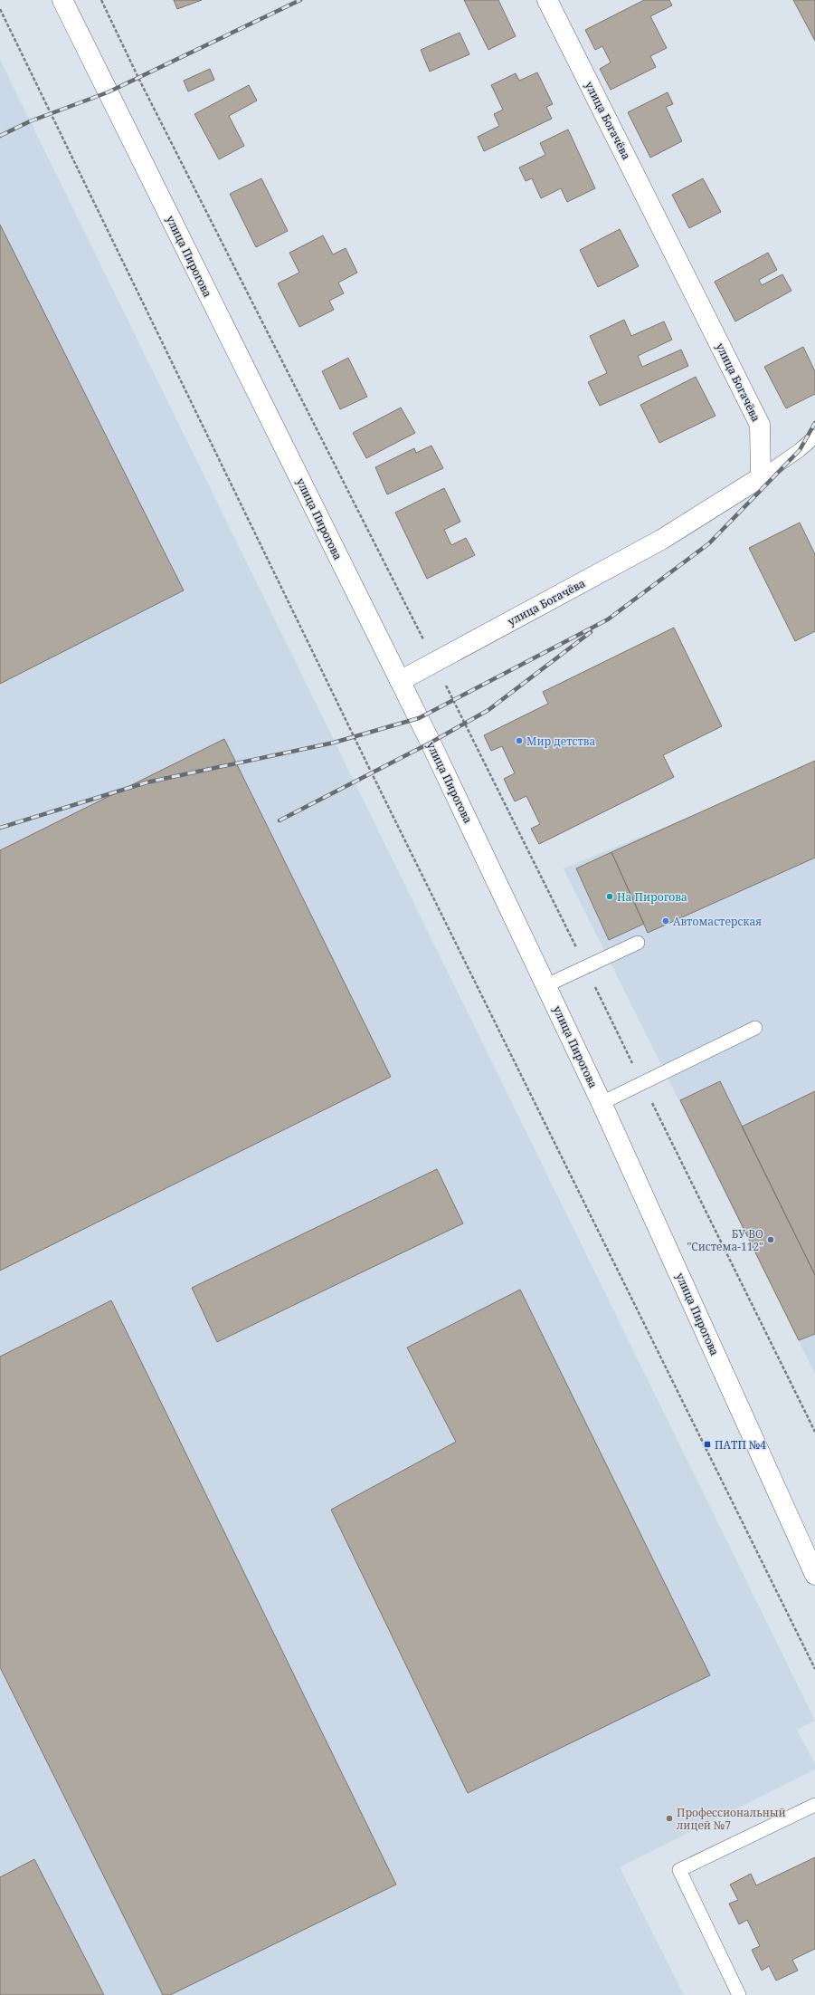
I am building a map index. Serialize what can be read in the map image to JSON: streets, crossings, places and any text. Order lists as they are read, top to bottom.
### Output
{
  "streets": {
    "street": ["улица Богачёва", "улица Пирогова"]
  },
  "crossings": [
    ["улица Богачёва", "улица Пирогова"]
  ],
  "places": {
    "other": [
      "Мир детства",
      "На Пирогова",
      "Автомастерская",
      "БУ ВО \"Система-112\"",
      "Профессиональный лицей №7"
    ],
    "transit": ["ПАТП №4"]
  }
}
